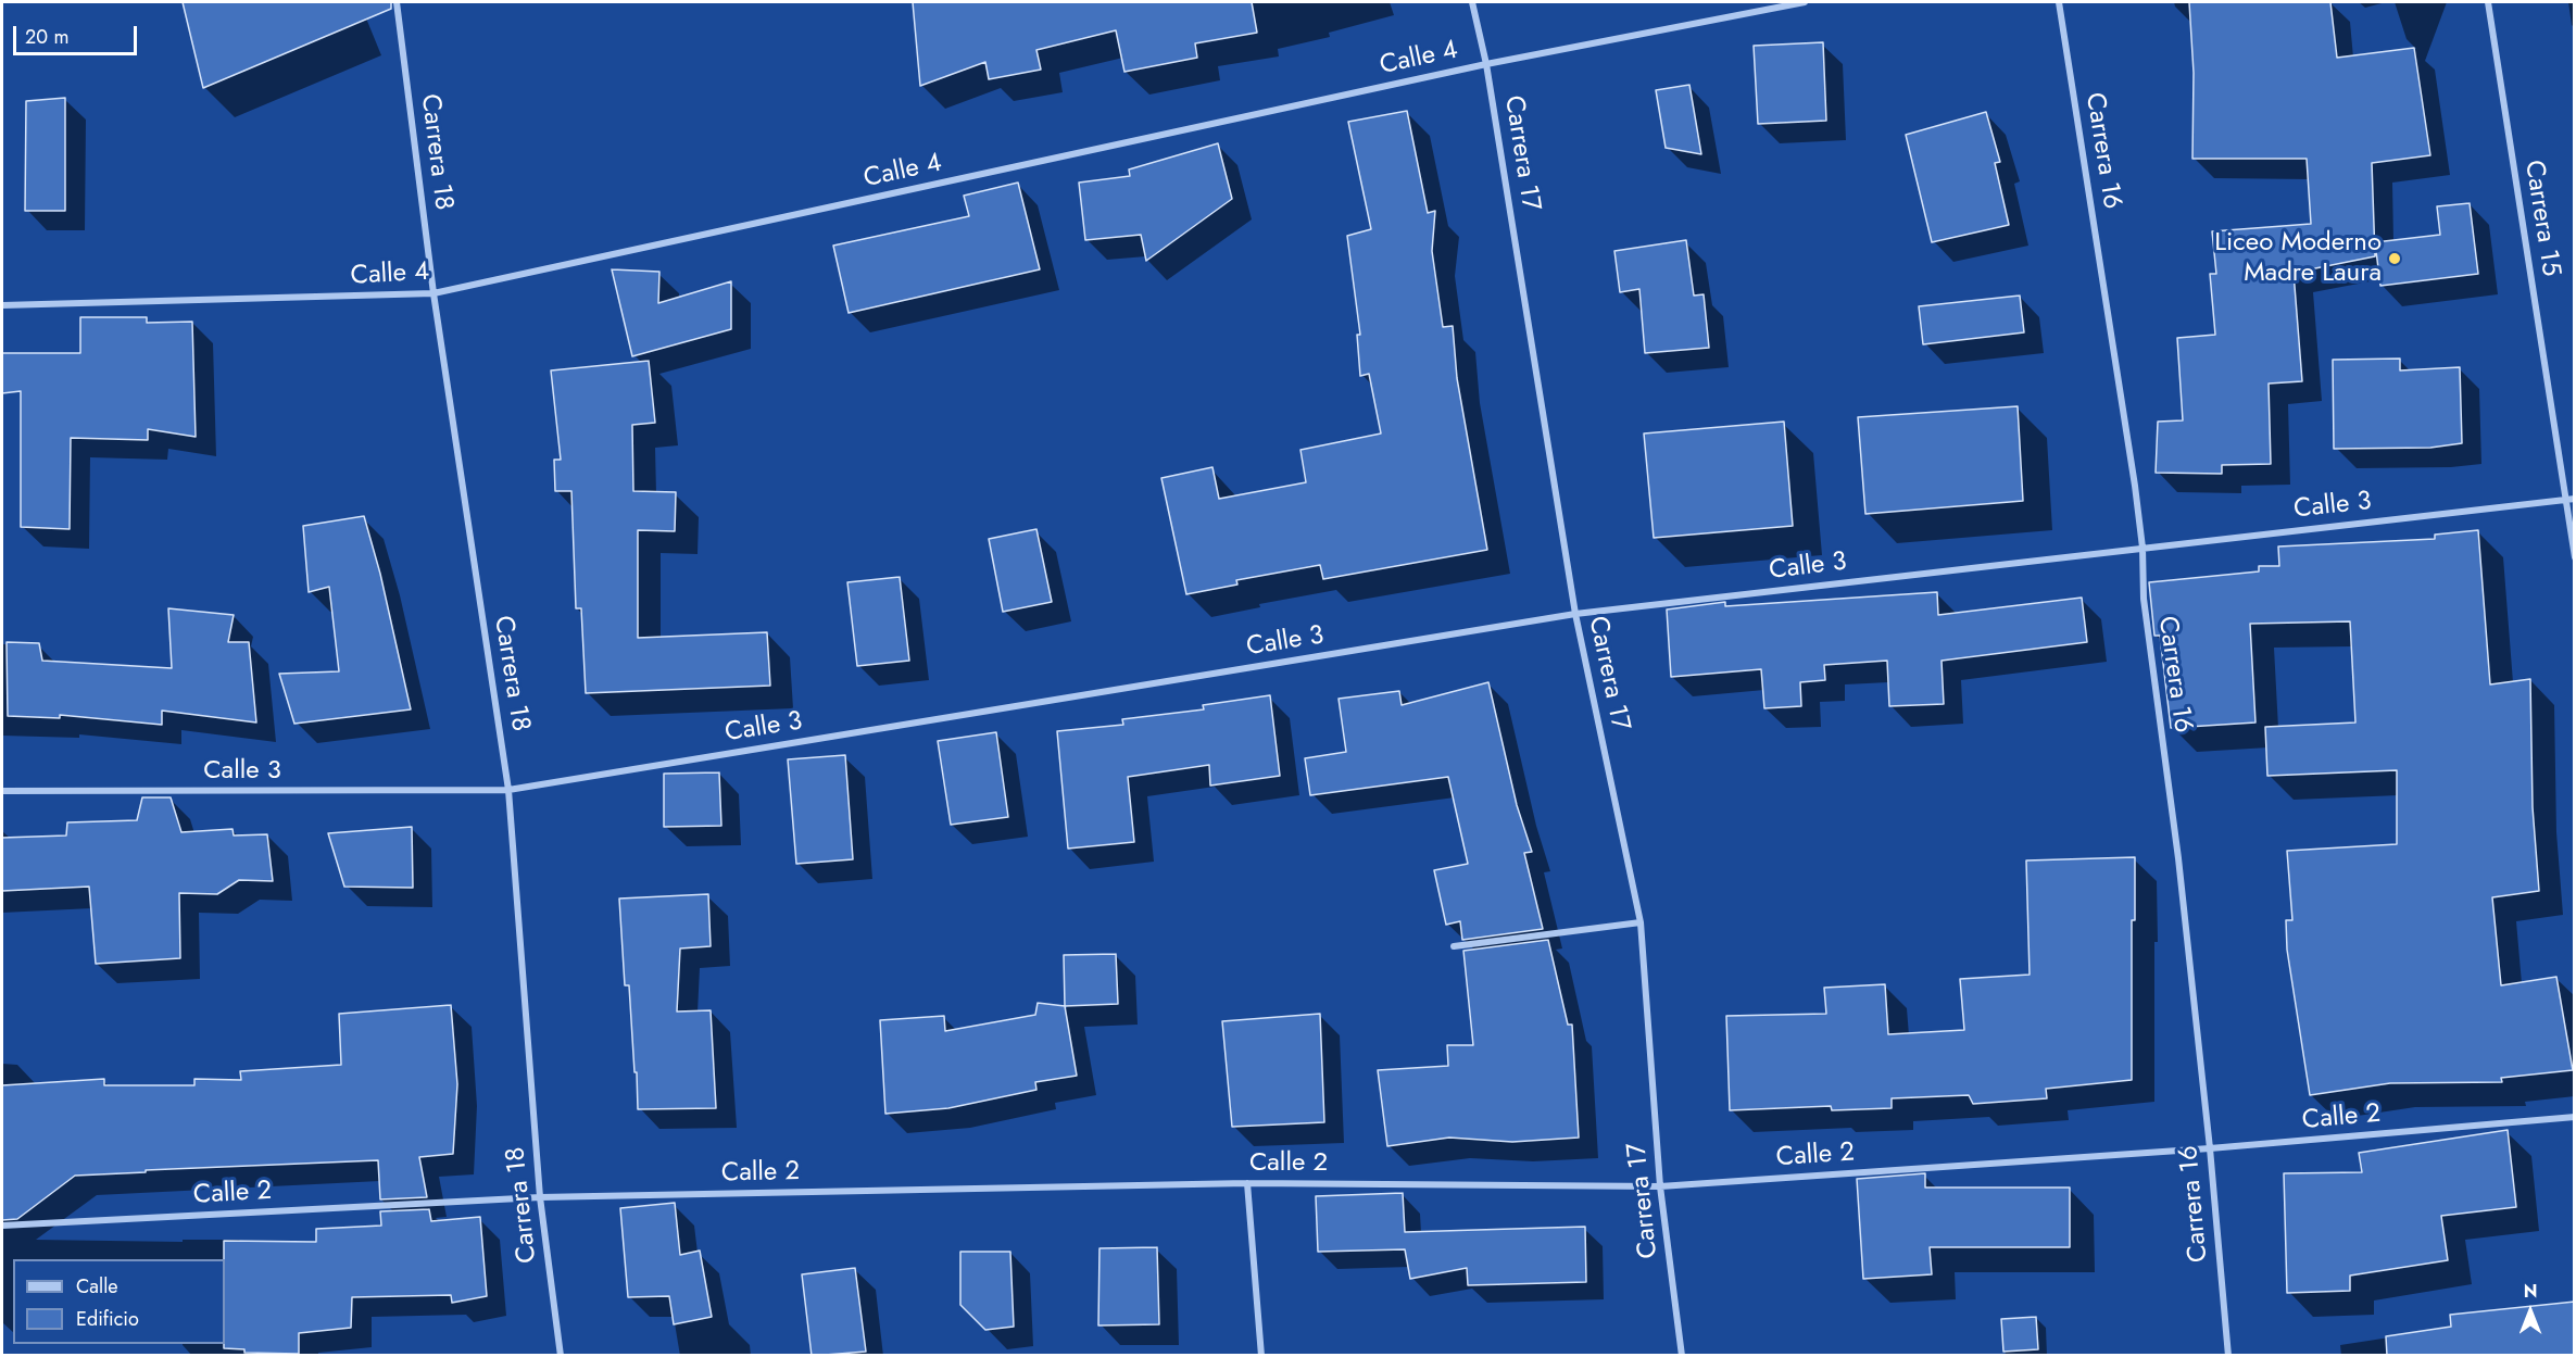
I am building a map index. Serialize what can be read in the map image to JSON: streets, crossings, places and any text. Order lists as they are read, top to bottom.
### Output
{
  "streets": {
    "street": [
      "Calle 4",
      "Carrera 16",
      "Carrera 18",
      "Carrera 17",
      "Carrera 15",
      "Calle 3",
      "Calle 2"
    ]
  },
  "crossings": [
    ["Calle 4", "Carrera 18"],
    ["Calle 4", "Carrera 17"],
    ["Carrera 16", "Calle 3"],
    ["Carrera 16", "Calle 2"],
    ["Carrera 18", "Calle 3"],
    ["Carrera 18", "Calle 2"],
    ["Carrera 17", "Calle 3"],
    ["Carrera 17", "Calle 2"],
    ["Carrera 15", "Calle 3"]
  ],
  "places": ["Liceo Moderno Madre Laura"],
  "legend": ["Calle", "Edificio"],
  "scale_bar": "20 m",
  "north": "top"
}
